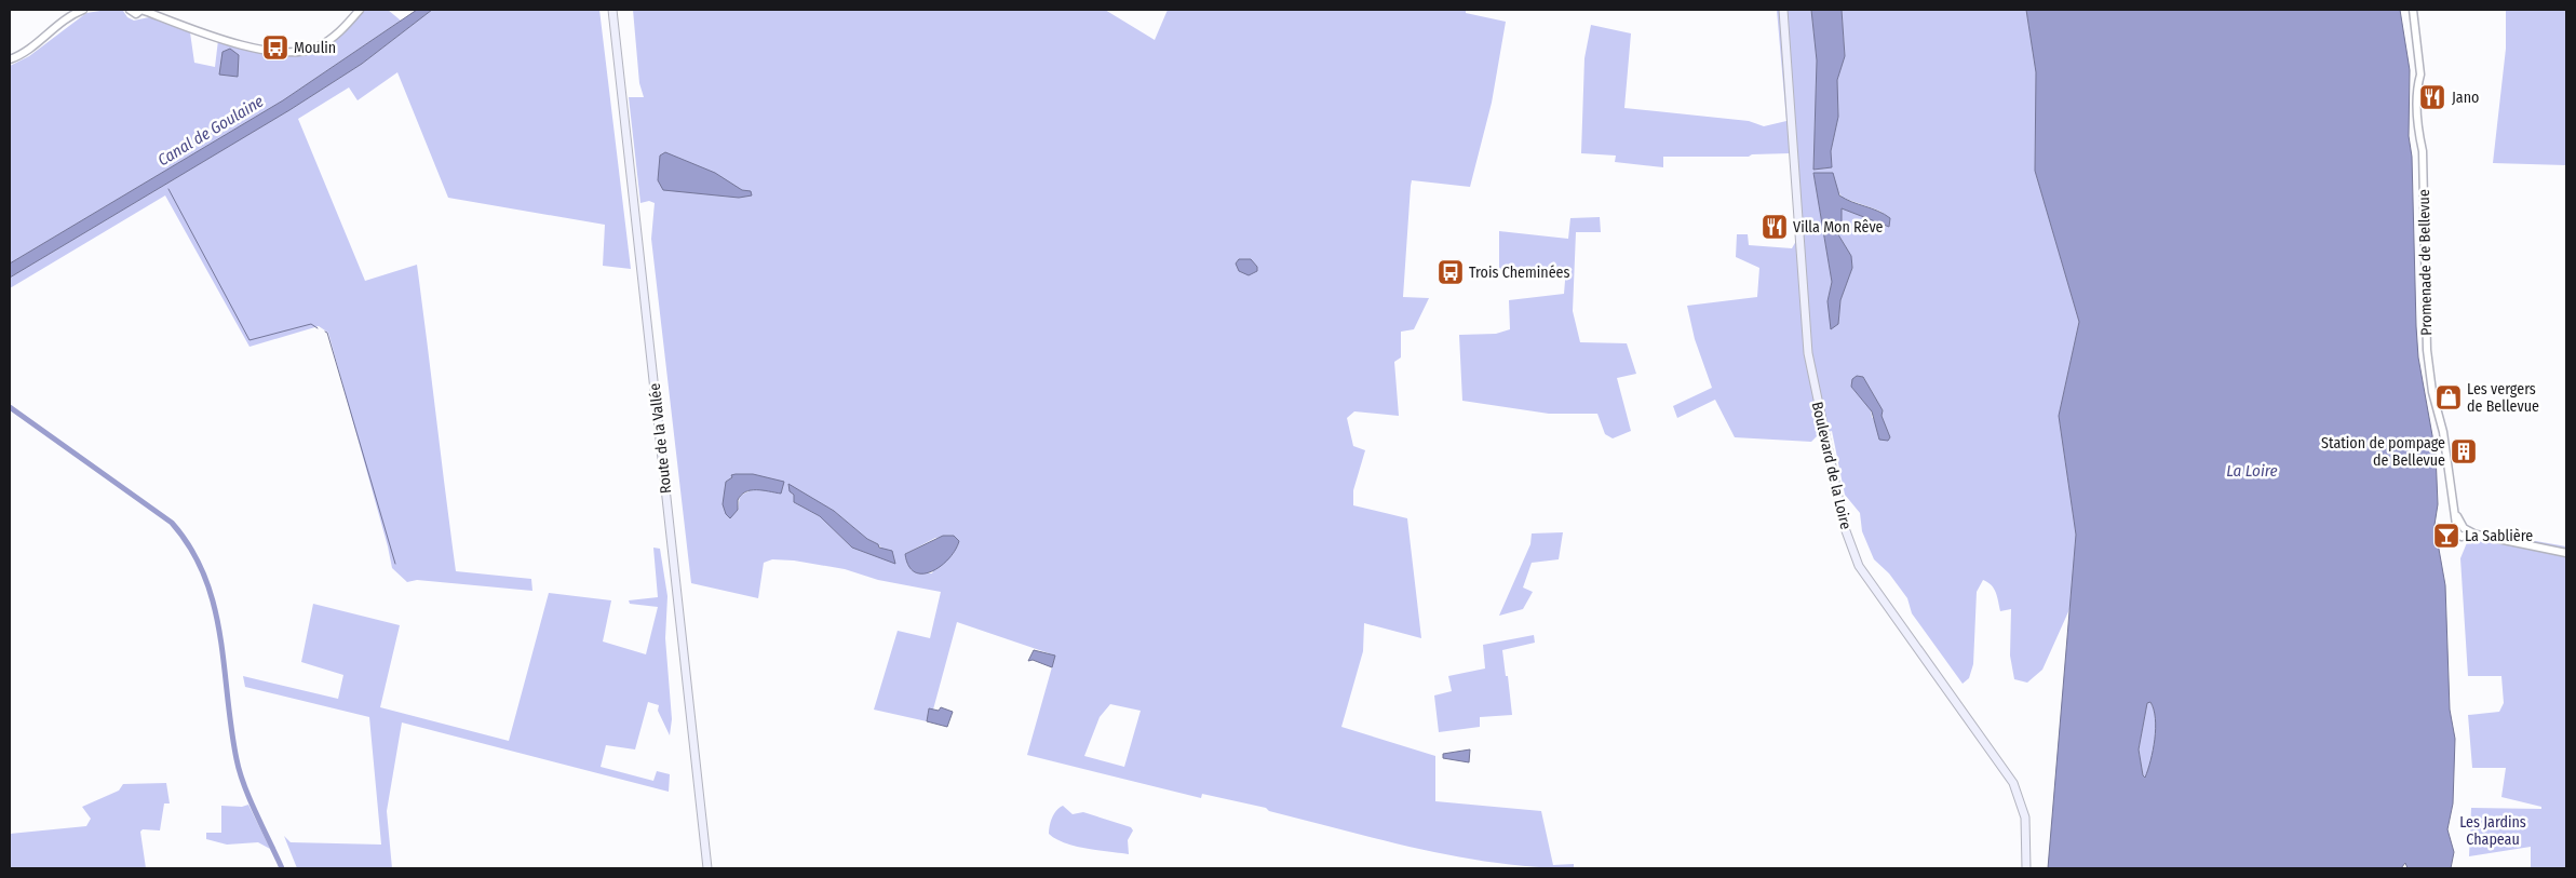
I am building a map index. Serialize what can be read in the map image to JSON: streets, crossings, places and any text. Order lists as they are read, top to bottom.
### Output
{
  "streets": {
    "main road": ["Route de la Vallée", "Boulevard de la Loire"],
    "street": ["Promenade de Bellevue"]
  },
  "water": ["Canal de Goulaine", "La Loire"],
  "parks": ["Les Jardins Chapeau"],
  "places": {
    "bus stop": ["Moulin", "Trois Cheminées"],
    "restaurant": ["Jano", "Villa Mon Rêve"],
    "shop": ["Les vergers de Bellevue"],
    "building": ["Station de pompage de Bellevue"],
    "bar": ["La Sablière"]
  }
}
